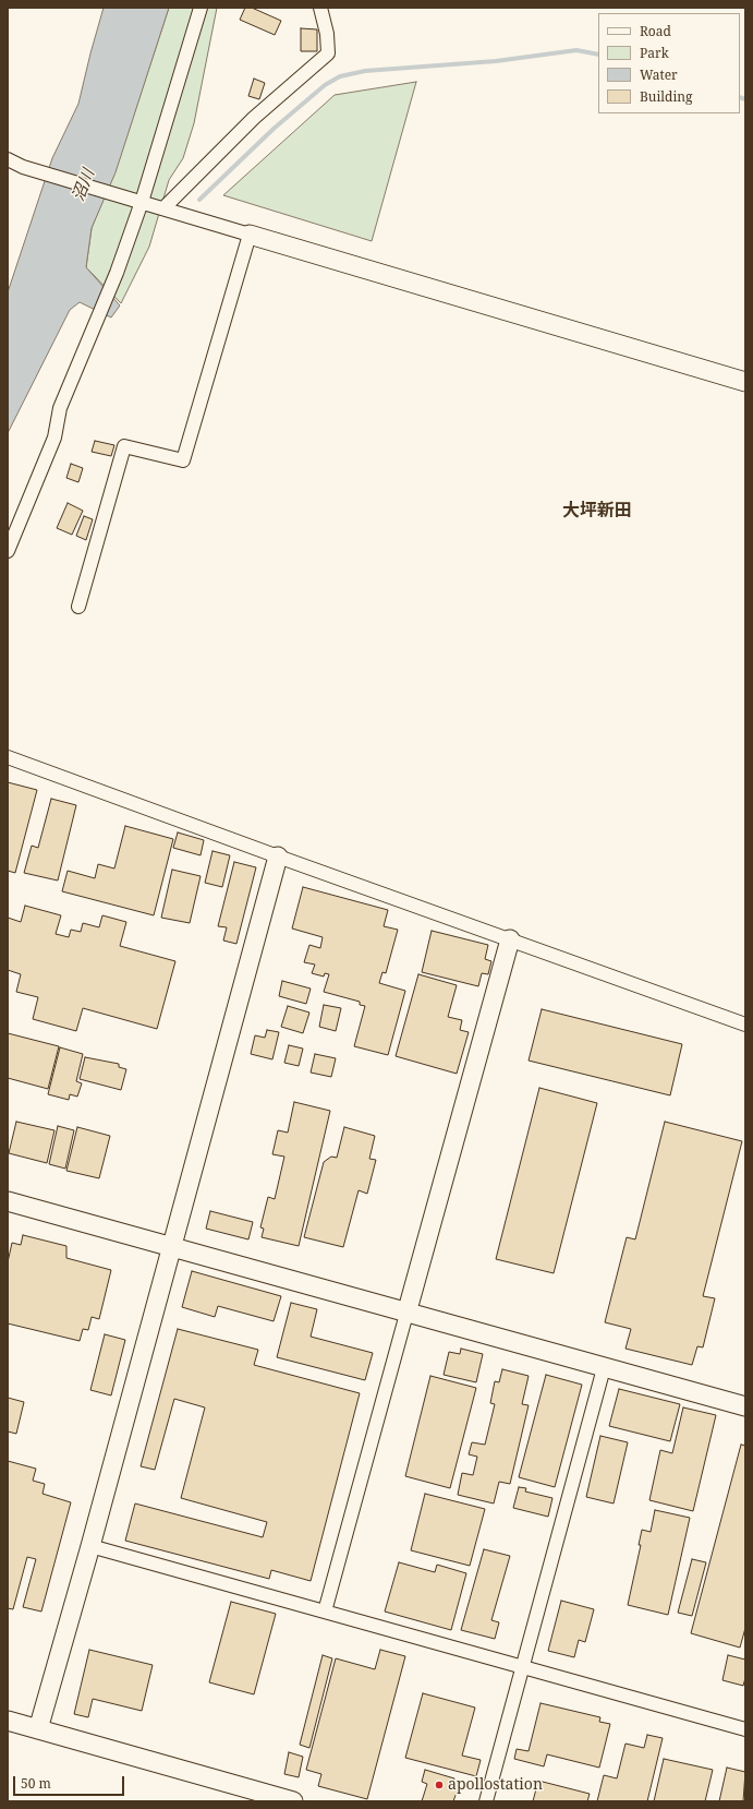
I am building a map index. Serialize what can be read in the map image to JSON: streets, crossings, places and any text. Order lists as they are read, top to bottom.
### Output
{
  "districts": ["大坪新田"],
  "water": ["沼川"],
  "places": ["apollostation"],
  "legend": [
    "Road",
    "Park",
    "Water",
    "Building"
  ],
  "scale_bar": "50 m"
}
